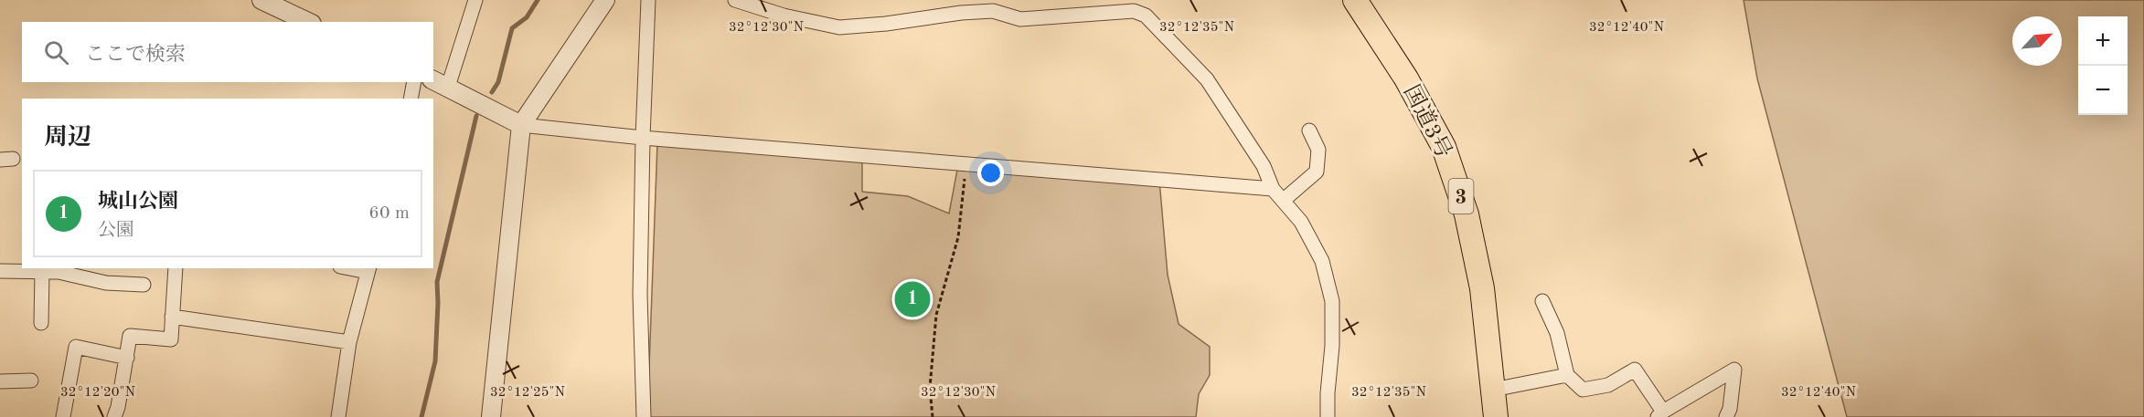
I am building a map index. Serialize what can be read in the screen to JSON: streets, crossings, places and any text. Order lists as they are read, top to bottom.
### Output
{
  "streets": {
    "highway": ["国道3号", "3"]
  },
  "north": "top right",
  "page": {
    "map_buttons": ["+", "−"],
    "search": "ここで検索",
    "heading": "周辺",
    "list": [
      {
        "mark": "1",
        "name": "城山公園",
        "note": "公園",
        "value": "60 m"
      }
    ],
    "pins": "1"
  },
  "coordinates": [
    "32°12'30\"N",
    "32°12'35\"N",
    "32°12'40\"N",
    "32°12'20\"N",
    "32°12'25\"N"
  ]
}
